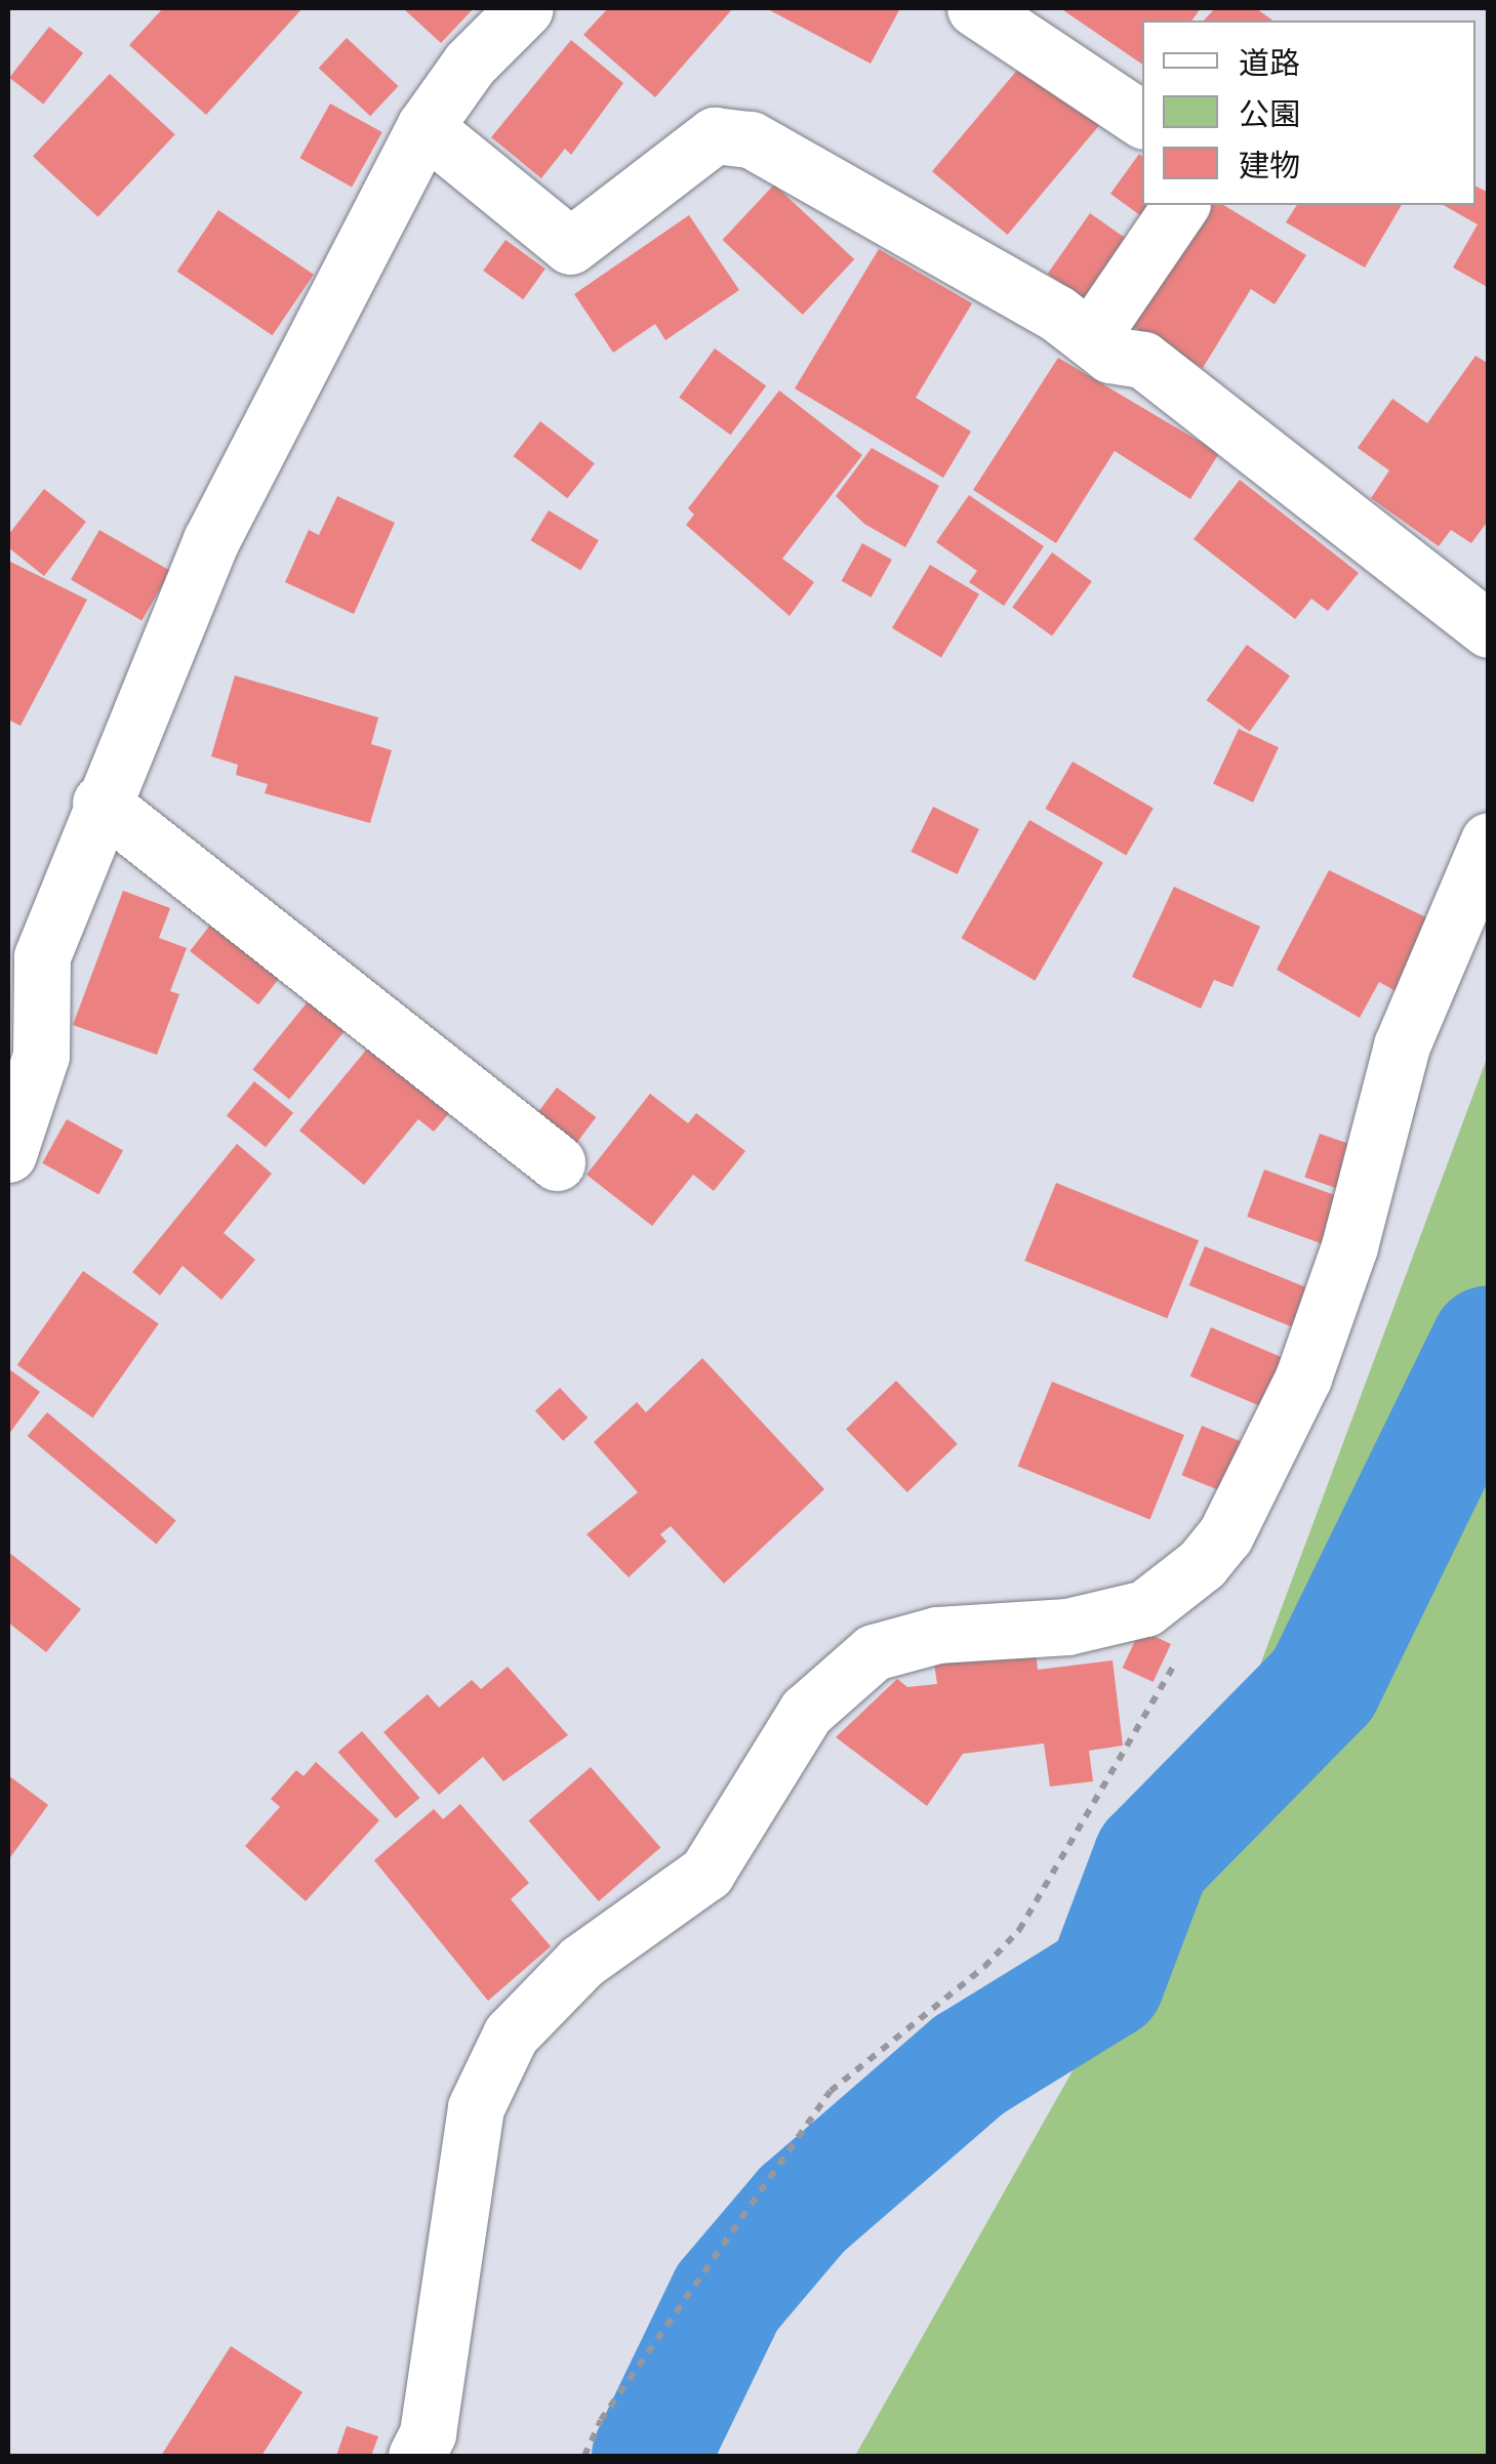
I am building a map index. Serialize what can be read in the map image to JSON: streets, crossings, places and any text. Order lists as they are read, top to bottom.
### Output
{
  "legend": ["道路", "公園", "建物"]
}
